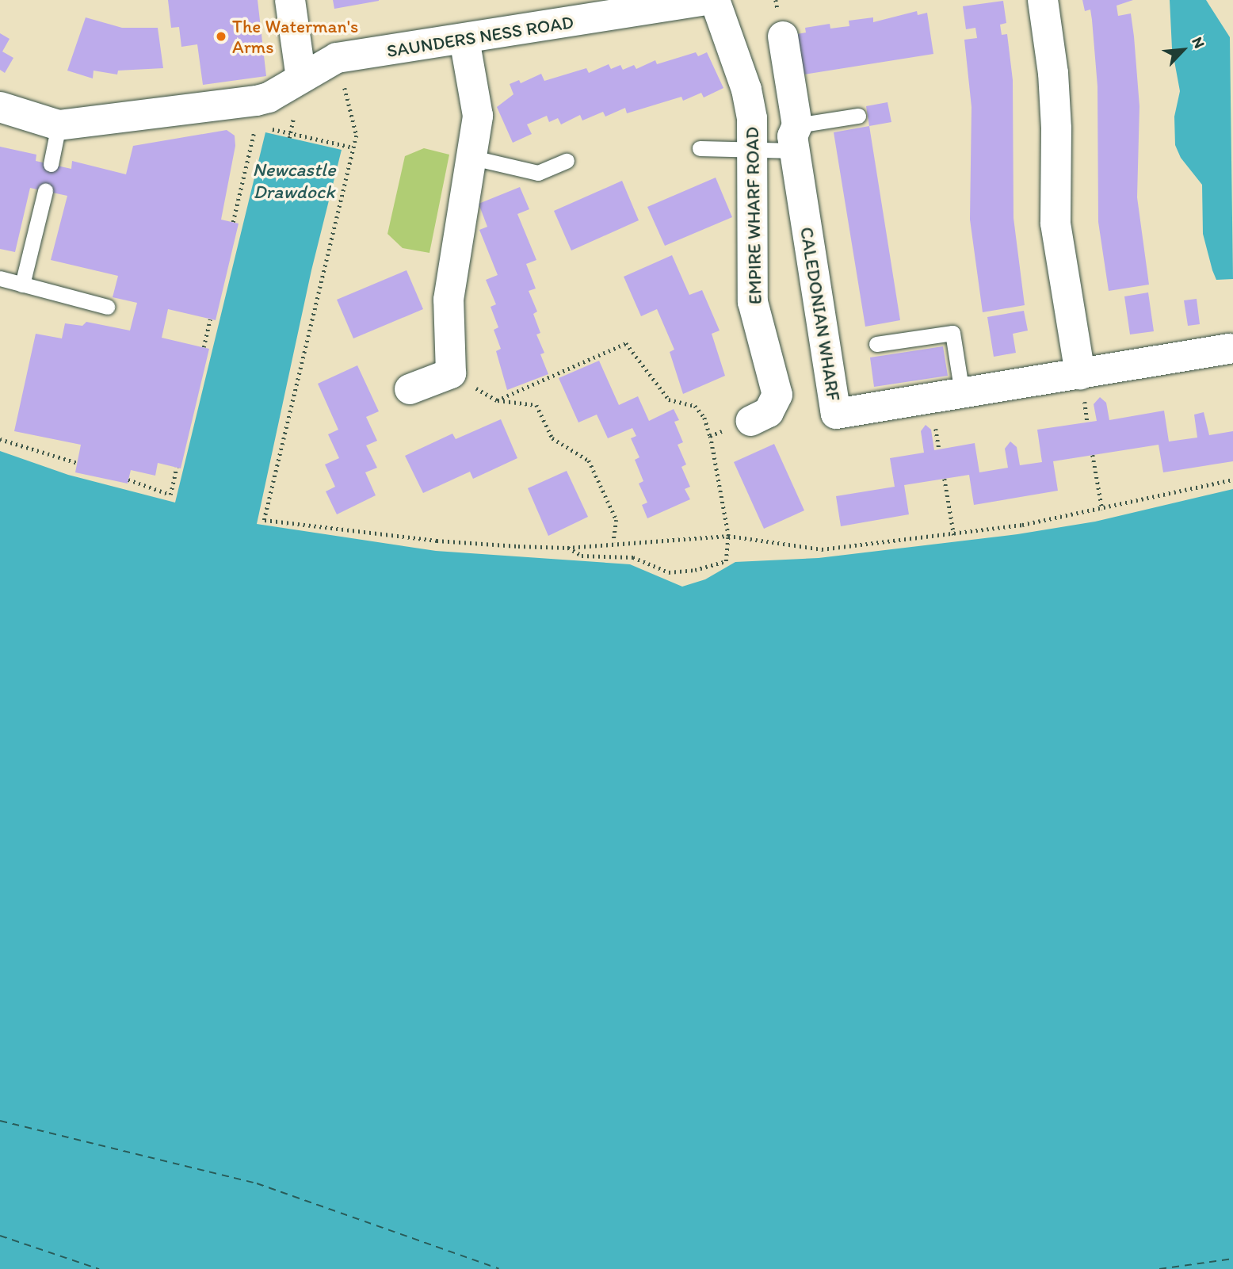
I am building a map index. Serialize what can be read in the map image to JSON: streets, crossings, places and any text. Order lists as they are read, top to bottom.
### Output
{
  "streets": {
    "street": ["SAUNDERS NESS ROAD", "EMPIRE WHARF ROAD", "CALEDONIAN WHARF"]
  },
  "water": ["Newcastle Drawdock"],
  "places": ["The Waterman's Arms"],
  "north": "top right"
}
